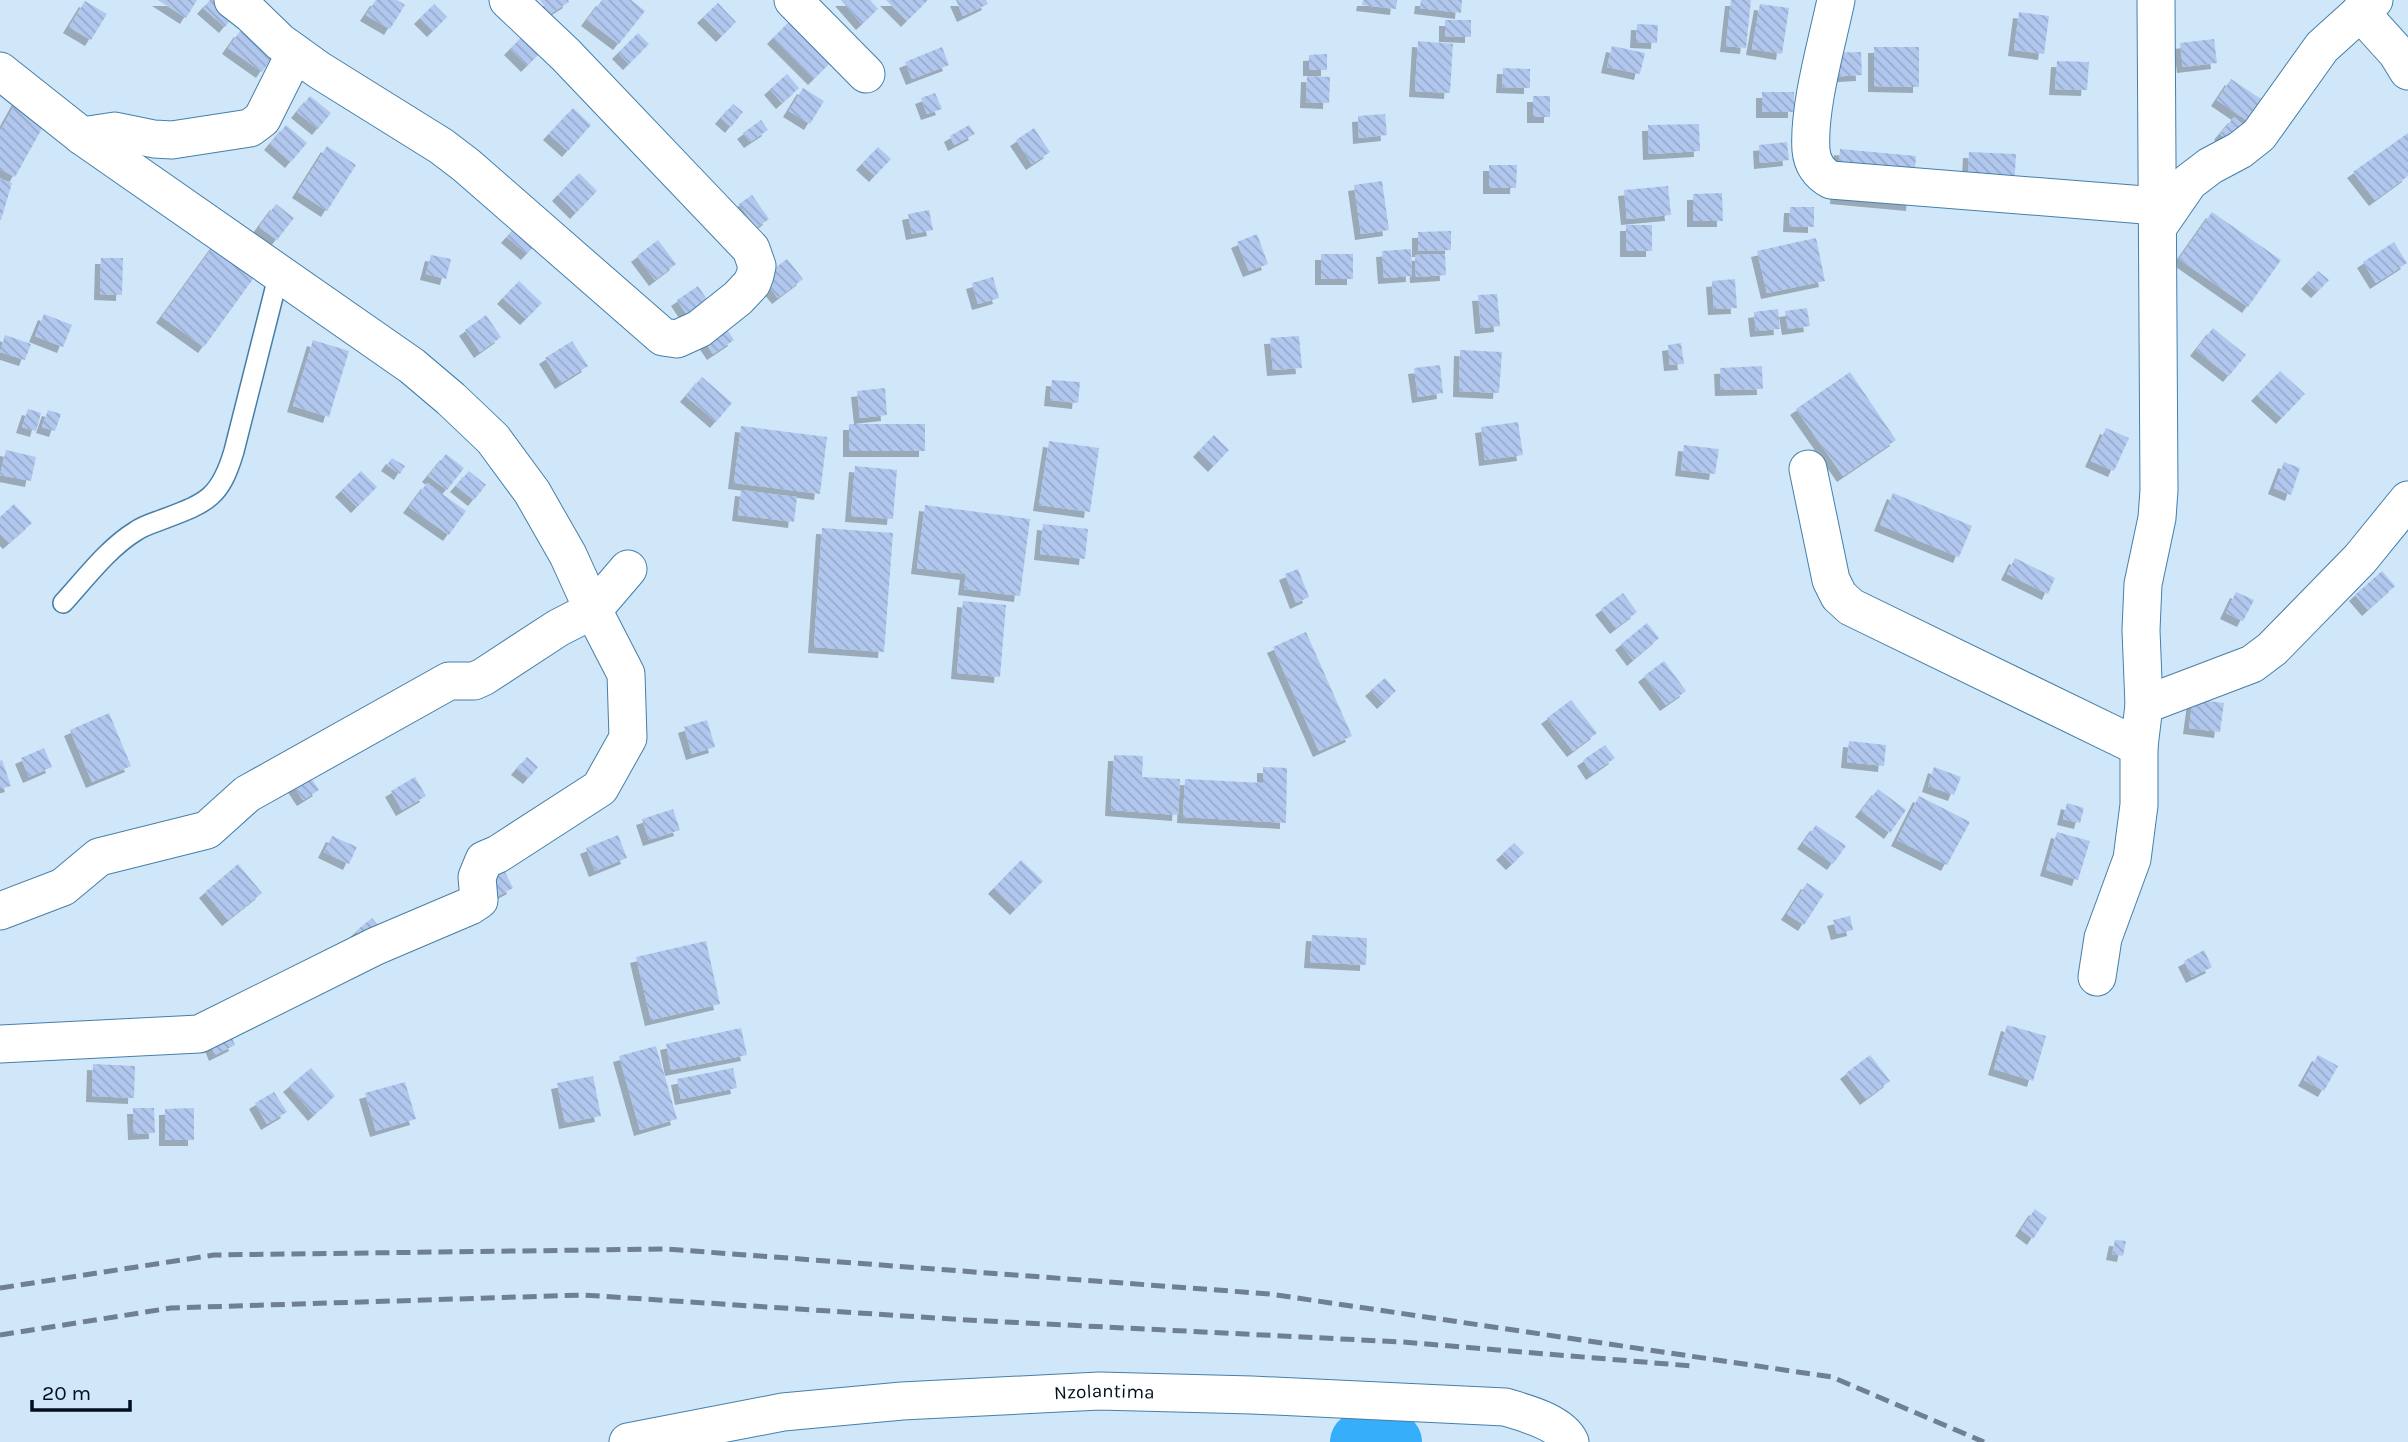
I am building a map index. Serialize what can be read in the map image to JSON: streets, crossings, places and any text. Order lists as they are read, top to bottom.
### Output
{
  "streets": {
    "street": ["Nzolantima"]
  },
  "scale_bar": "20 m"
}
